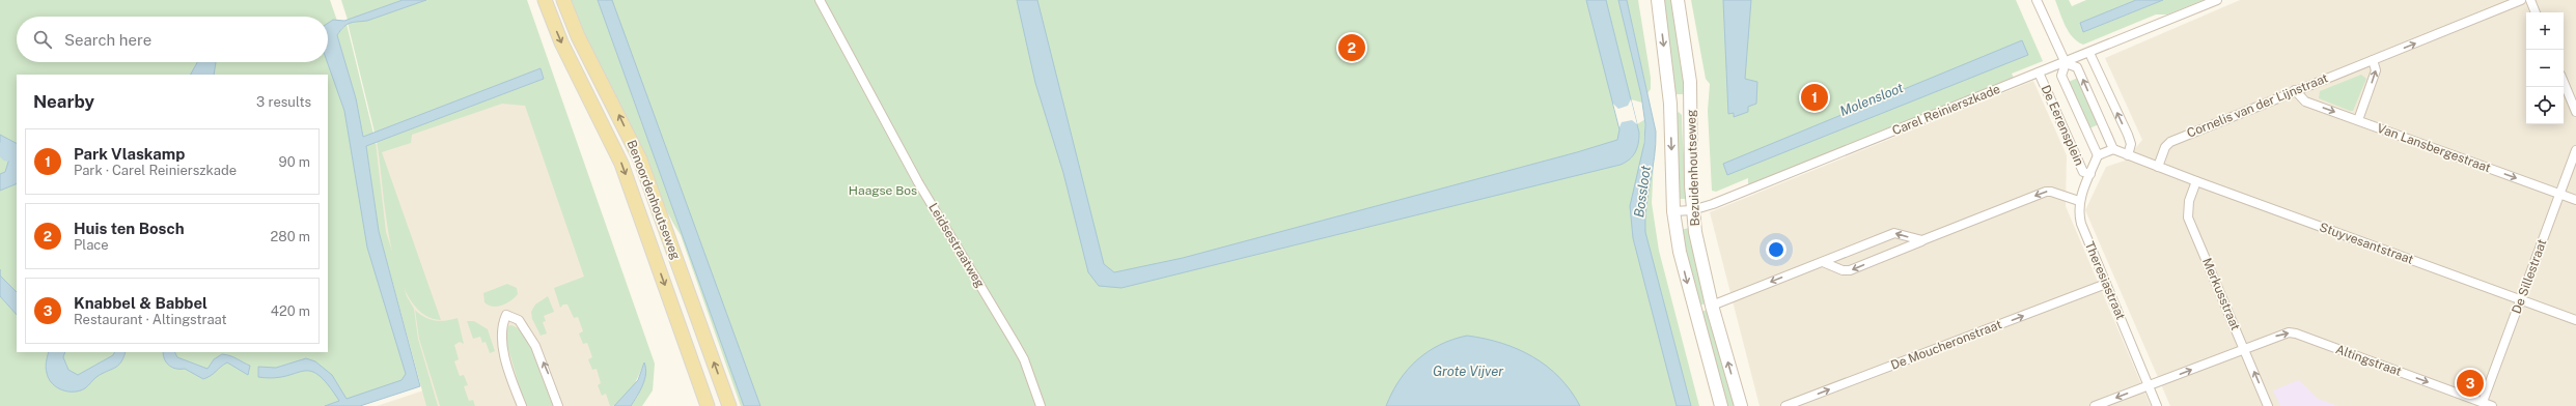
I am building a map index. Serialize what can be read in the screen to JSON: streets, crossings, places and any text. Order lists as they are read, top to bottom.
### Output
{
  "streets": {
    "main road": ["Bezuidenhoutseweg", "Benoordenhoutseweg"],
    "street": [
      "Cornelis van der Lijnstraat",
      "Carel Reinierszkade",
      "De Eerensplein",
      "Van Lansbergestraat",
      "Stuyvesantstraat",
      "Leidsestraatweg",
      "De Sillestraat",
      "Theresiastraat",
      "Merkusstraat",
      "De Moucheronstraat",
      "Altingstraat"
    ]
  },
  "crossings": [
    ["Cornelis van der Lijnstraat", "Van Lansbergestraat"],
    ["Cornelis van der Lijnstraat", "Stuyvesantstraat"],
    ["Carel Reinierszkade", "De Eerensplein"],
    ["Carel Reinierszkade", "Bezuidenhoutseweg"],
    ["De Eerensplein", "Theresiastraat"],
    ["Van Lansbergestraat", "De Sillestraat"],
    ["Stuyvesantstraat", "De Sillestraat"],
    ["Stuyvesantstraat", "Merkusstraat"],
    ["De Sillestraat", "Altingstraat"],
    ["Theresiastraat", "De Moucheronstraat"],
    ["Theresiastraat", "Altingstraat"],
    ["Merkusstraat", "Altingstraat"]
  ],
  "one_way": ["Cornelis van der Lijnstraat", "Van Lansbergestraat", "De Moucheronstraat"],
  "water": ["Molensloot", "Bossloot", "Grote Vijver"],
  "parks": ["Haagse Bos"],
  "page": {
    "map_buttons": ["+", "−"],
    "search": "Search here",
    "pins": ["2", "1", "3"],
    "heading": ["Nearby", "3 results"],
    "list": [
      {
        "mark": "1",
        "name": "Park Vlaskamp",
        "note": "Park · Carel Reinierszkade",
        "value": "90 m"
      },
      {
        "mark": "2",
        "name": "Huis ten Bosch",
        "note": "Place",
        "value": "280 m"
      },
      {
        "mark": "3",
        "name": "Knabbel & Babbel",
        "note": "Restaurant · Altingstraat",
        "value": "420 m"
      }
    ]
  }
}
